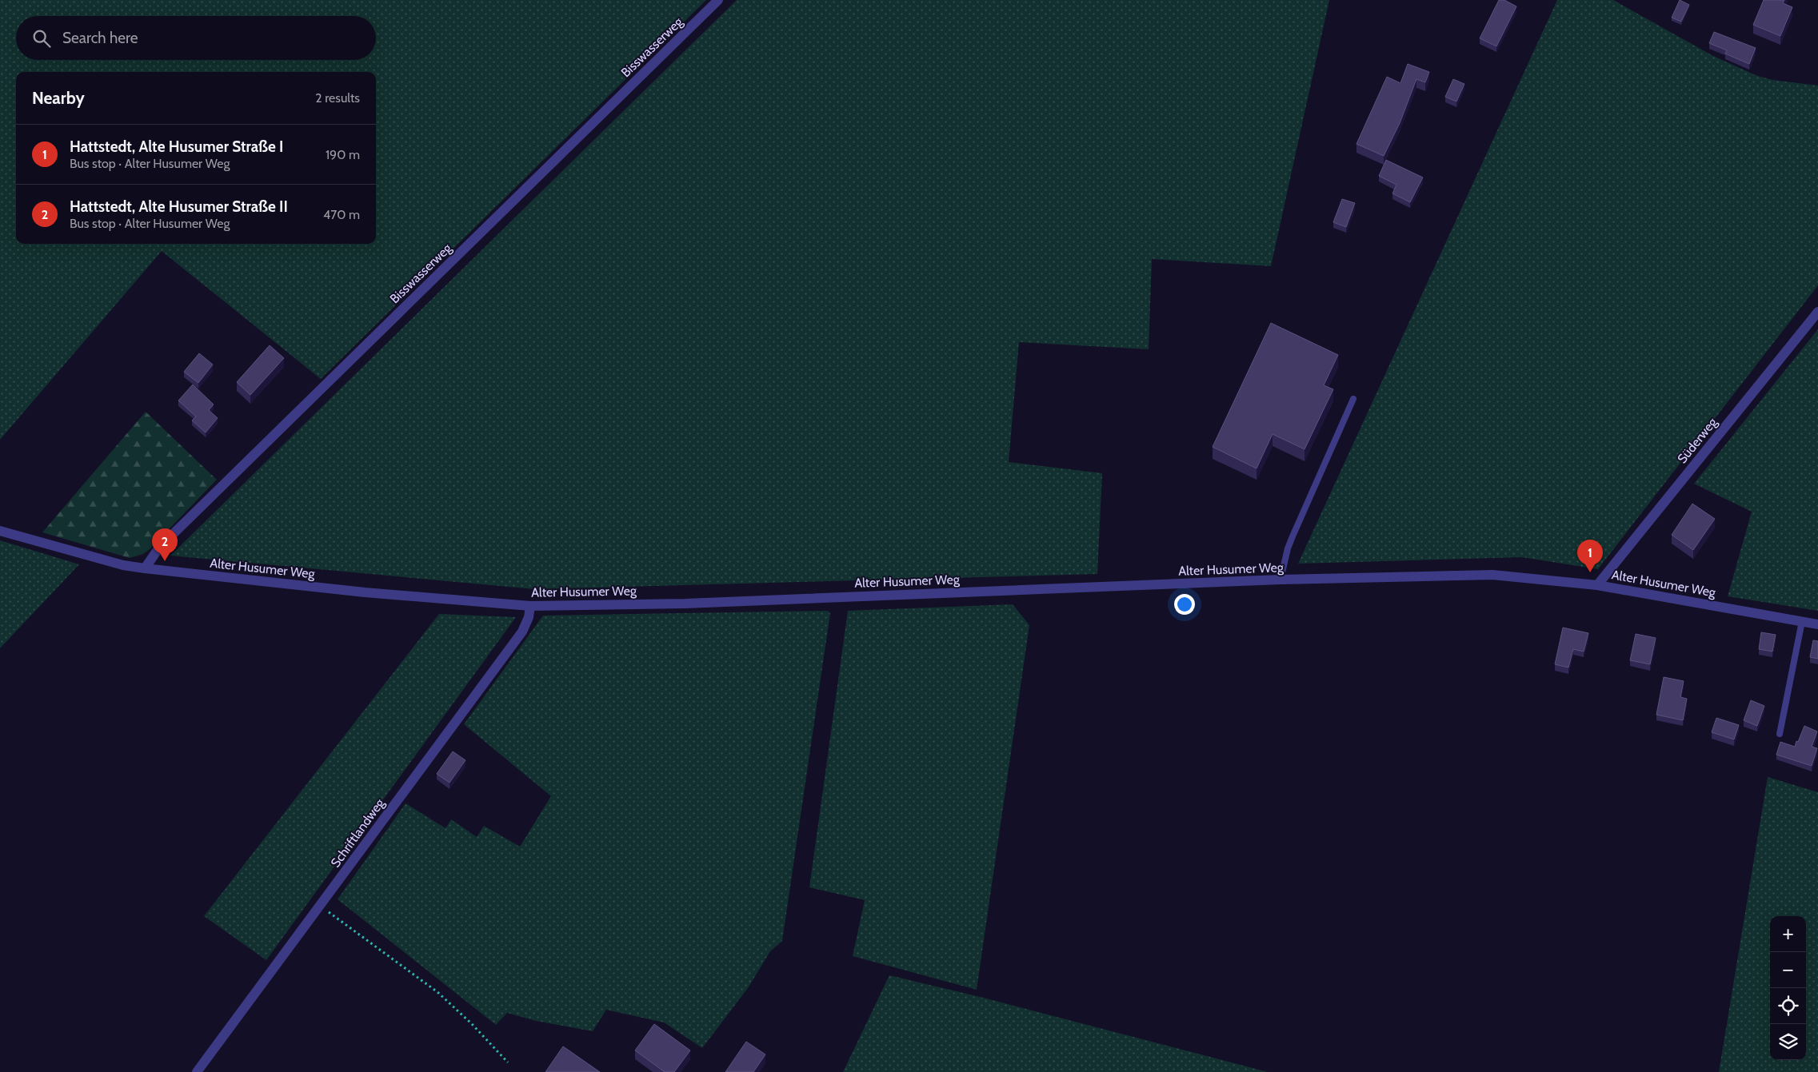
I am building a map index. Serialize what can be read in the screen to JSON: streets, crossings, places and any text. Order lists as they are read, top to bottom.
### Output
{
  "streets": {
    "street": [
      "Bisswasserweg",
      "Süderweg",
      "Alter Husumer Weg",
      "Schriftlandweg"
    ]
  },
  "crossings": [
    ["Bisswasserweg", "Alter Husumer Weg"],
    ["Süderweg", "Alter Husumer Weg"],
    ["Alter Husumer Weg", "Schriftlandweg"]
  ],
  "page": {
    "search": "Search here",
    "heading": ["Nearby", "2 results"],
    "list": [
      {
        "mark": "1",
        "name": "Hattstedt, Alte Husumer Straße I",
        "note": "Bus stop · Alter Husumer Weg",
        "value": "190 m"
      },
      {
        "mark": "2",
        "name": "Hattstedt, Alte Husumer Straße II",
        "note": "Bus stop · Alter Husumer Weg",
        "value": "470 m"
      }
    ],
    "pins": ["2", "1"],
    "map_buttons": ["+", "−"]
  }
}
